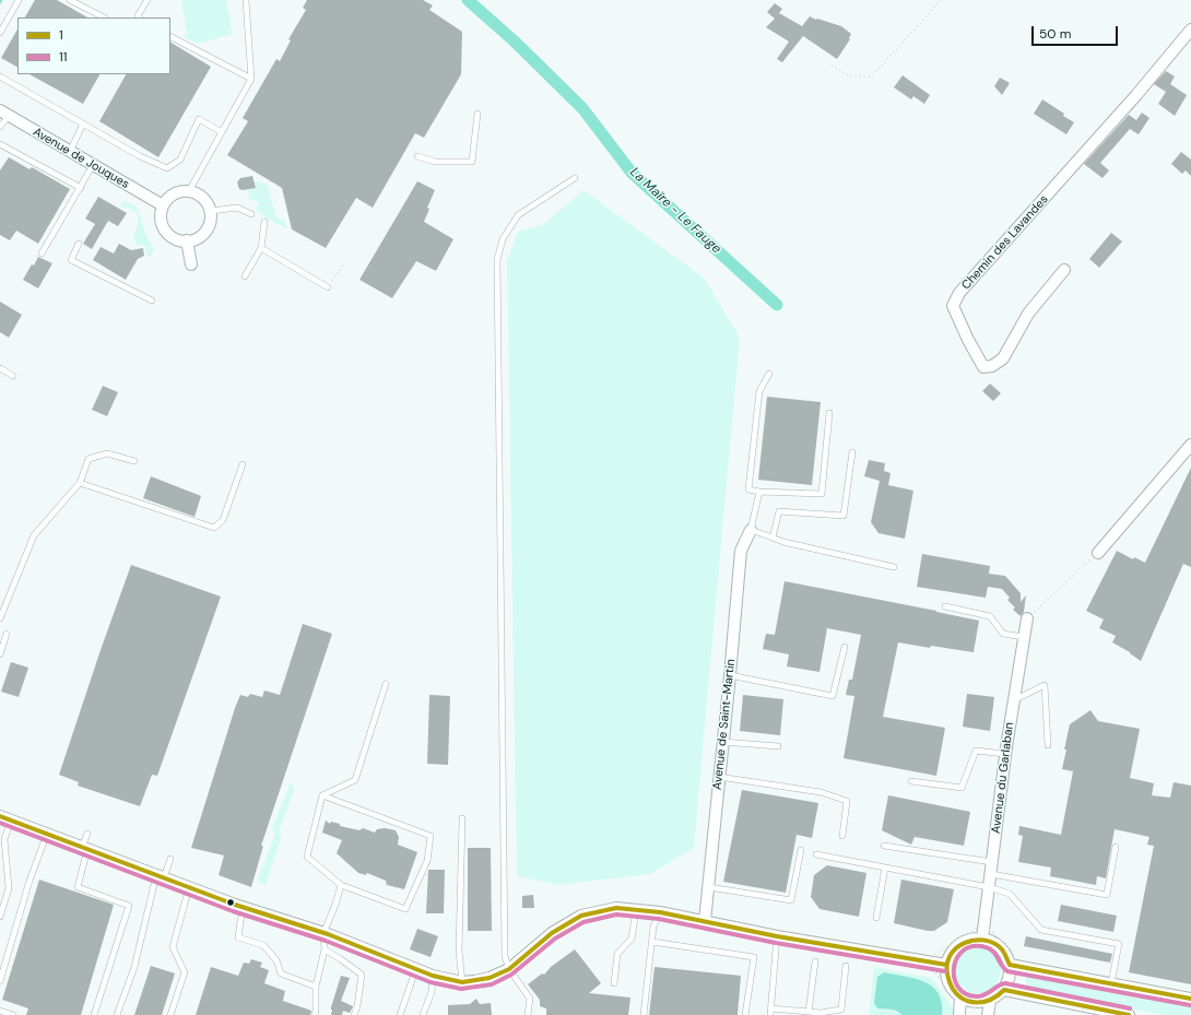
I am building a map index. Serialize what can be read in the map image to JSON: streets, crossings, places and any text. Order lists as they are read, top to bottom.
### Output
{
  "streets": {
    "street": [
      "Avenue de Jouques",
      "Chemin des Lavandes",
      "Avenue de Saint-Martin",
      "Avenue du Garlaban"
    ]
  },
  "water": ["La Maïre - Le Fauge"],
  "lines": ["transit line 1", "transit line 11"],
  "legend": ["1", "11"],
  "scale_bar": "50 m"
}
